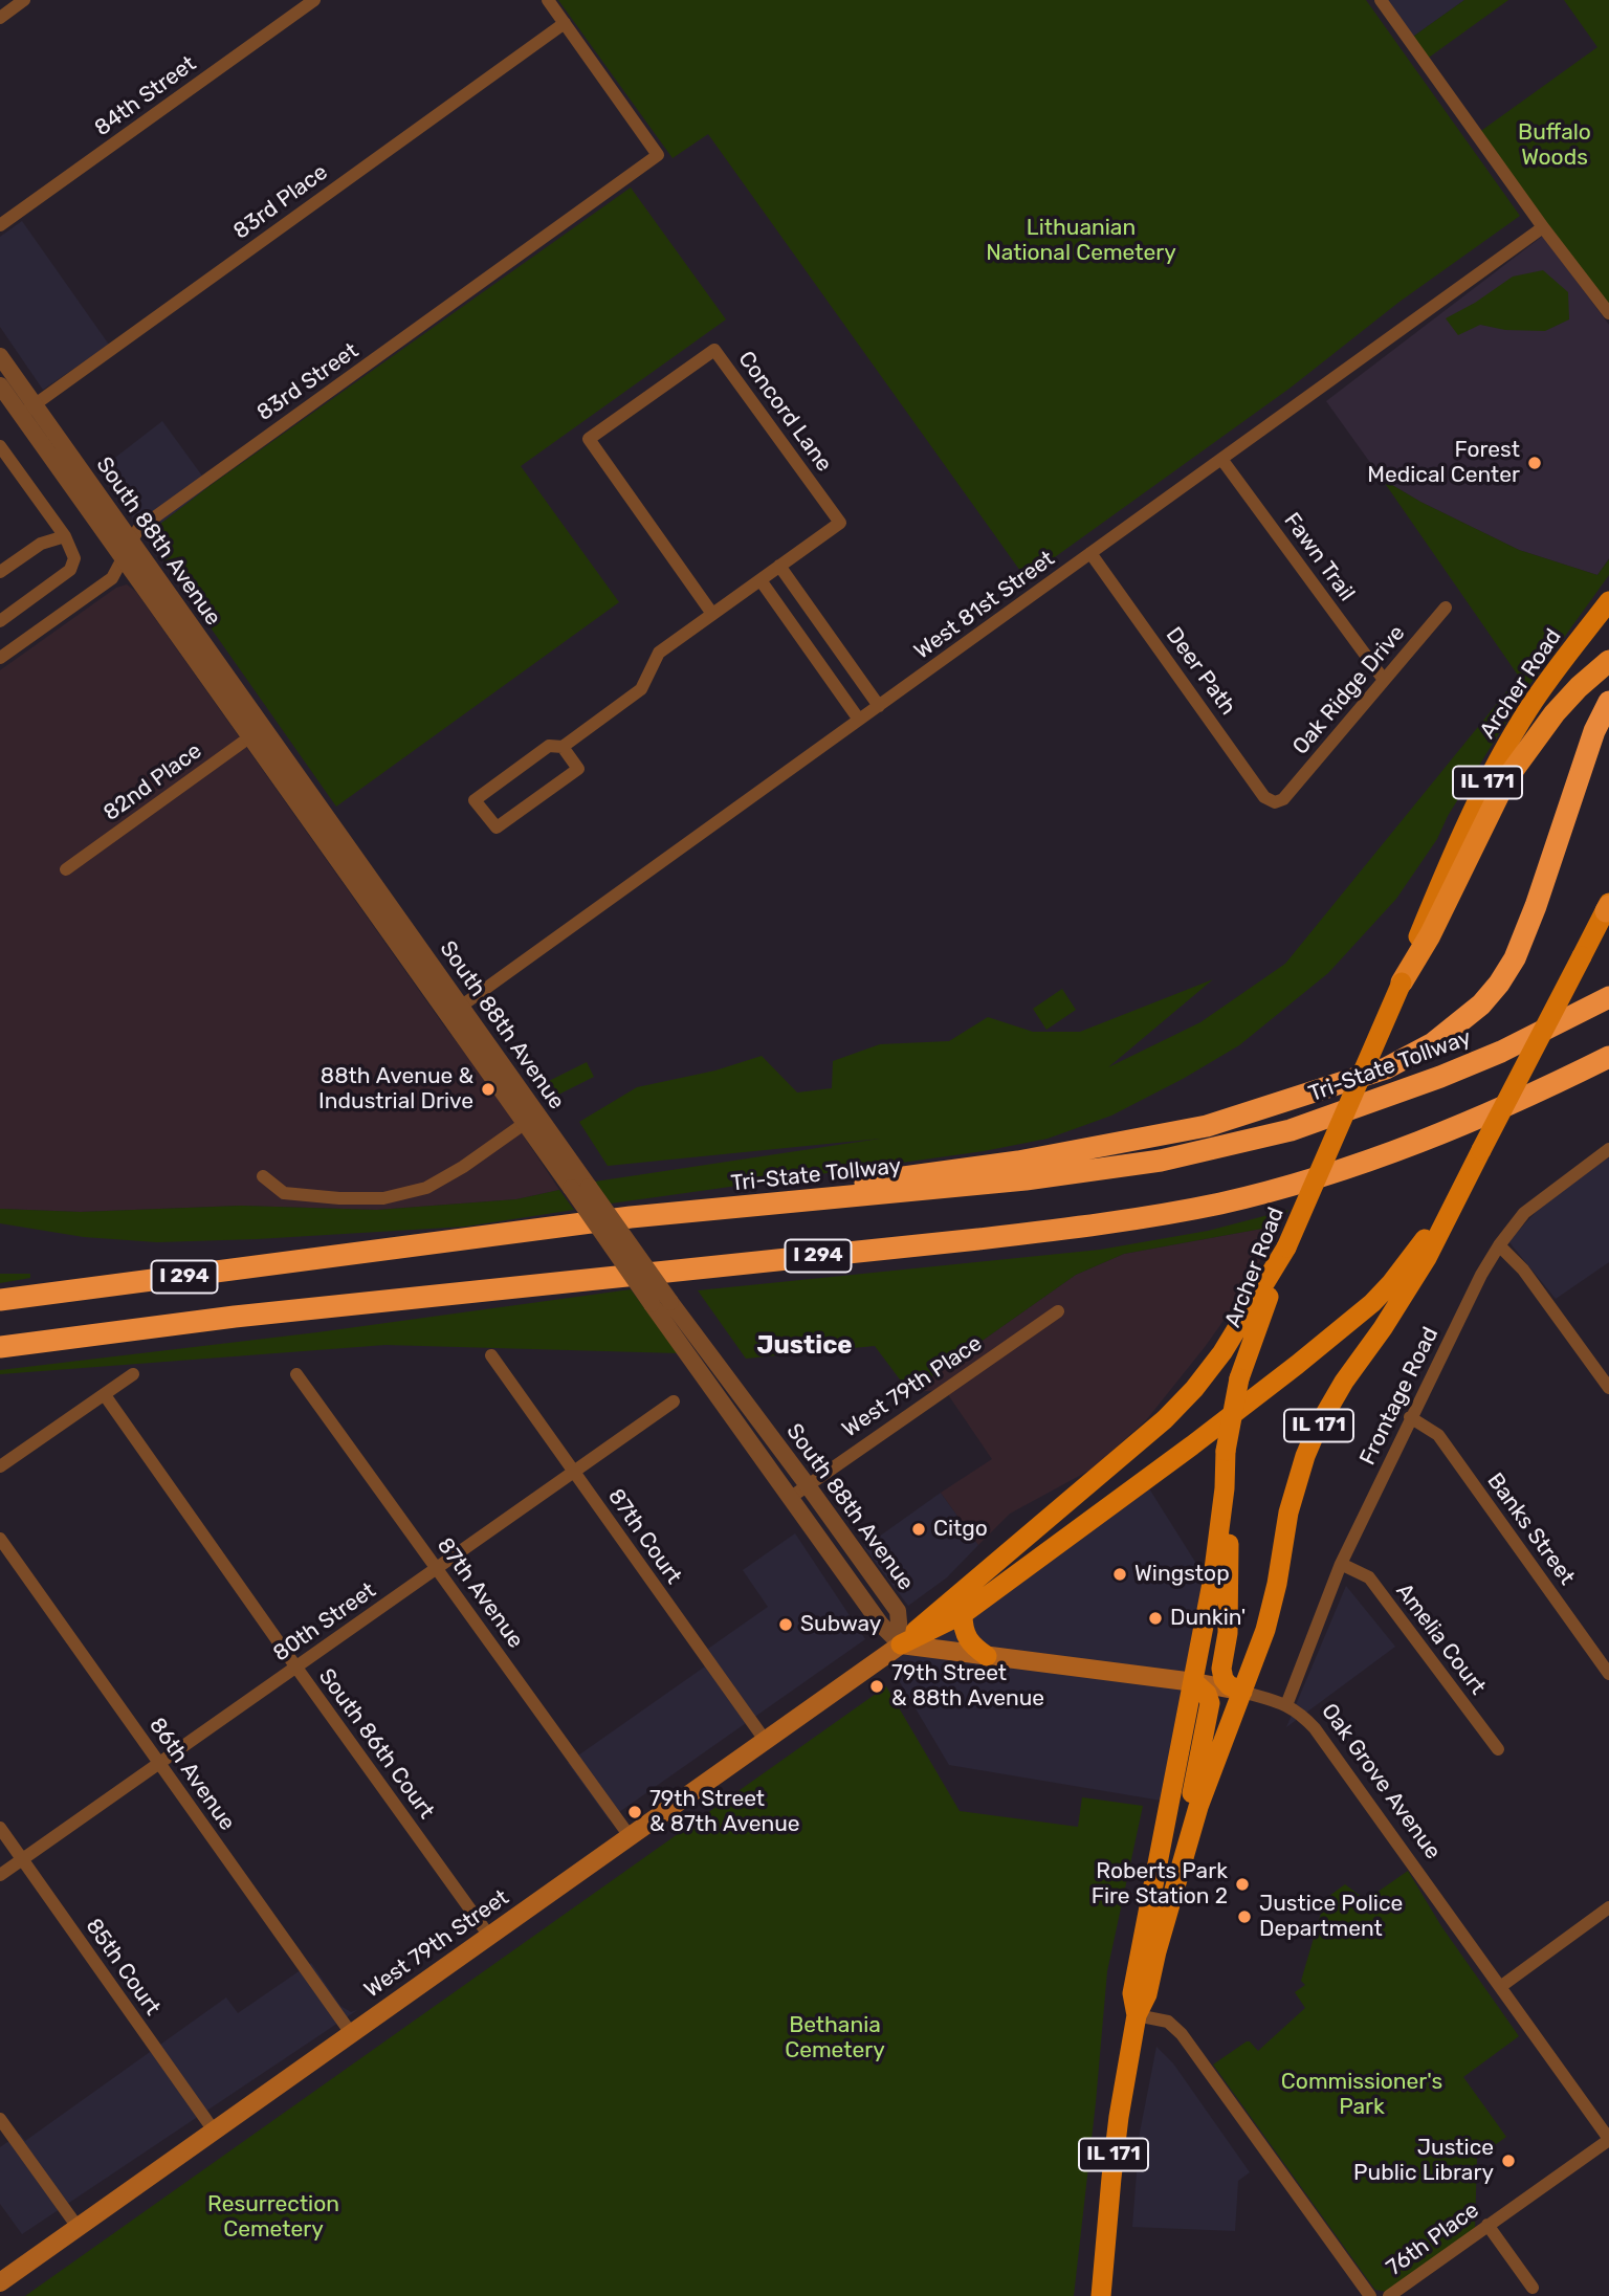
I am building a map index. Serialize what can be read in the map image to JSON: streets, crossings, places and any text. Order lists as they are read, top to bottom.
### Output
{
  "streets": {
    "highway": ["Tri-State Tollway", "I 294"],
    "main road": [
      "Archer Road",
      "IL 171",
      "Oak Grove Avenue",
      "West 79th Street"
    ],
    "street": [
      "84th Street",
      "83rd Place",
      "83rd Street",
      "Concord Lane",
      "South 88th Avenue",
      "Fawn Trail",
      "West 81st Street",
      "Deer Path",
      "Oak Ridge Drive",
      "82nd Place",
      "West 79th Place",
      "Frontage Road",
      "Banks Street",
      "87th Court",
      "87th Avenue",
      "80th Street",
      "Amelia Court",
      "South 86th Court",
      "86th Avenue",
      "85th Court",
      "76th Place"
    ]
  },
  "crossings": [
    ["83rd Place", "83rd Street"],
    ["83rd Place", "South 88th Avenue"],
    ["83rd Street", "South 88th Avenue"],
    ["South 88th Avenue", "West 81st Street"],
    ["South 88th Avenue", "82nd Place"],
    ["South 88th Avenue", "West 79th Place"],
    ["South 88th Avenue", "Oak Grove Avenue"],
    ["South 88th Avenue", "West 79th Street"],
    ["Fawn Trail", "West 81st Street"],
    ["Fawn Trail", "Oak Ridge Drive"],
    ["West 81st Street", "Deer Path"],
    ["Deer Path", "Oak Ridge Drive"],
    ["Archer Road", "Oak Grove Avenue"],
    ["Frontage Road", "Banks Street"],
    ["Frontage Road", "Amelia Court"],
    ["Frontage Road", "Oak Grove Avenue"],
    ["87th Court", "80th Street"],
    ["87th Court", "West 79th Street"],
    ["87th Avenue", "80th Street"],
    ["87th Avenue", "West 79th Street"],
    ["80th Street", "South 86th Court"],
    ["80th Street", "86th Avenue"],
    ["80th Street", "85th Court"],
    ["South 86th Court", "West 79th Street"],
    ["86th Avenue", "West 79th Street"],
    ["Oak Grove Avenue", "West 79th Street"],
    ["Oak Grove Avenue", "76th Place"],
    ["West 79th Street", "85th Court"]
  ],
  "districts": ["Justice"],
  "parks": [
    "Buffalo Woods",
    "Lithuanian National Cemetery",
    "Bethania Cemetery",
    "Commissioner's Park",
    "Resurrection Cemetery"
  ],
  "places": [
    "Forest Medical Center",
    "88th Avenue & Industrial Drive",
    "Citgo",
    "Wingstop",
    "Dunkin'",
    "Subway",
    "79th Street & 88th Avenue",
    "79th Street & 87th Avenue",
    "Roberts Park Fire Station 2",
    "Justice Police Department",
    "Justice Public Library"
  ]
}
